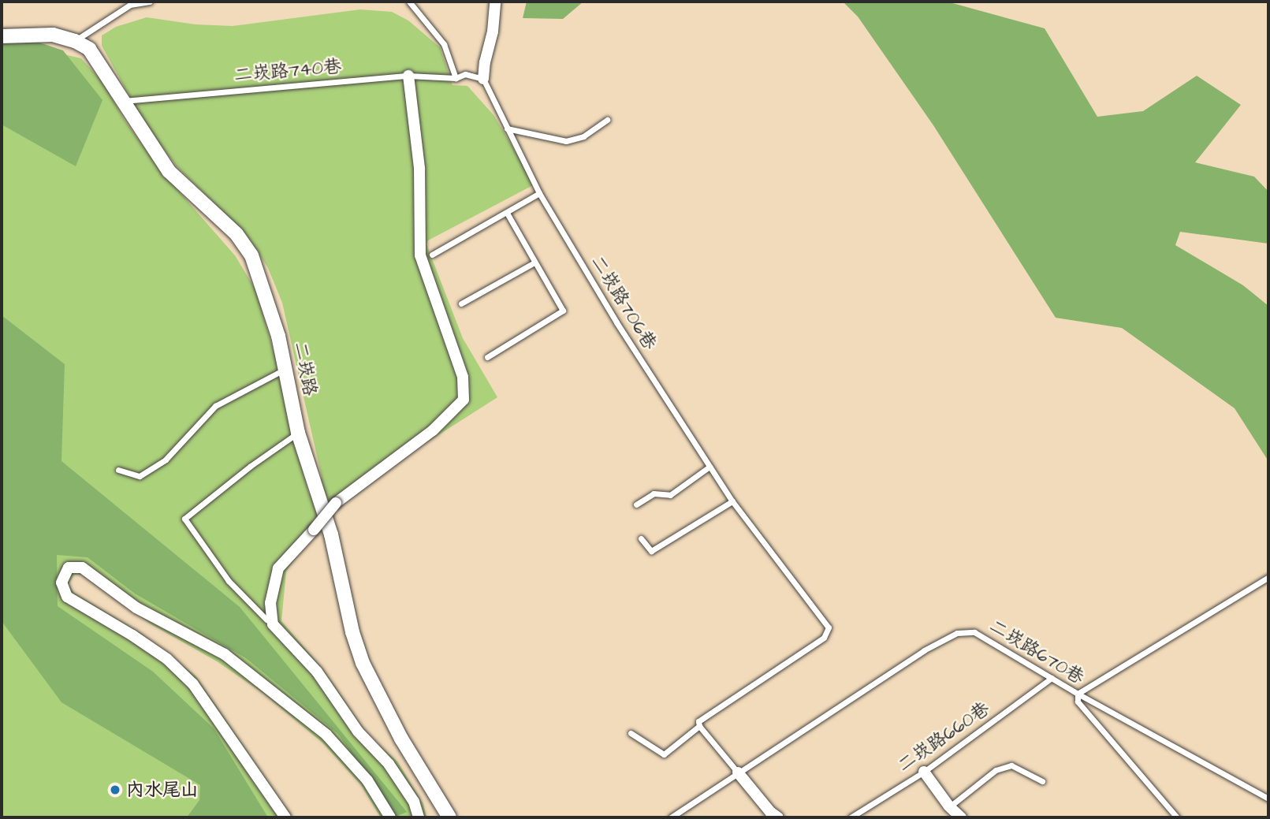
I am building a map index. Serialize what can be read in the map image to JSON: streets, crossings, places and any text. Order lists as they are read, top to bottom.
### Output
{
  "streets": {
    "street": ["二崁路"],
    "lane": [
      "二崁路740巷",
      "二崁路706巷",
      "二崁路670巷",
      "二崁路660巷"
    ]
  },
  "crossings": [
    ["二崁路740巷", "二崁路"],
    ["二崁路670巷", "二崁路660巷"]
  ],
  "places": ["內水尾山"]
}
